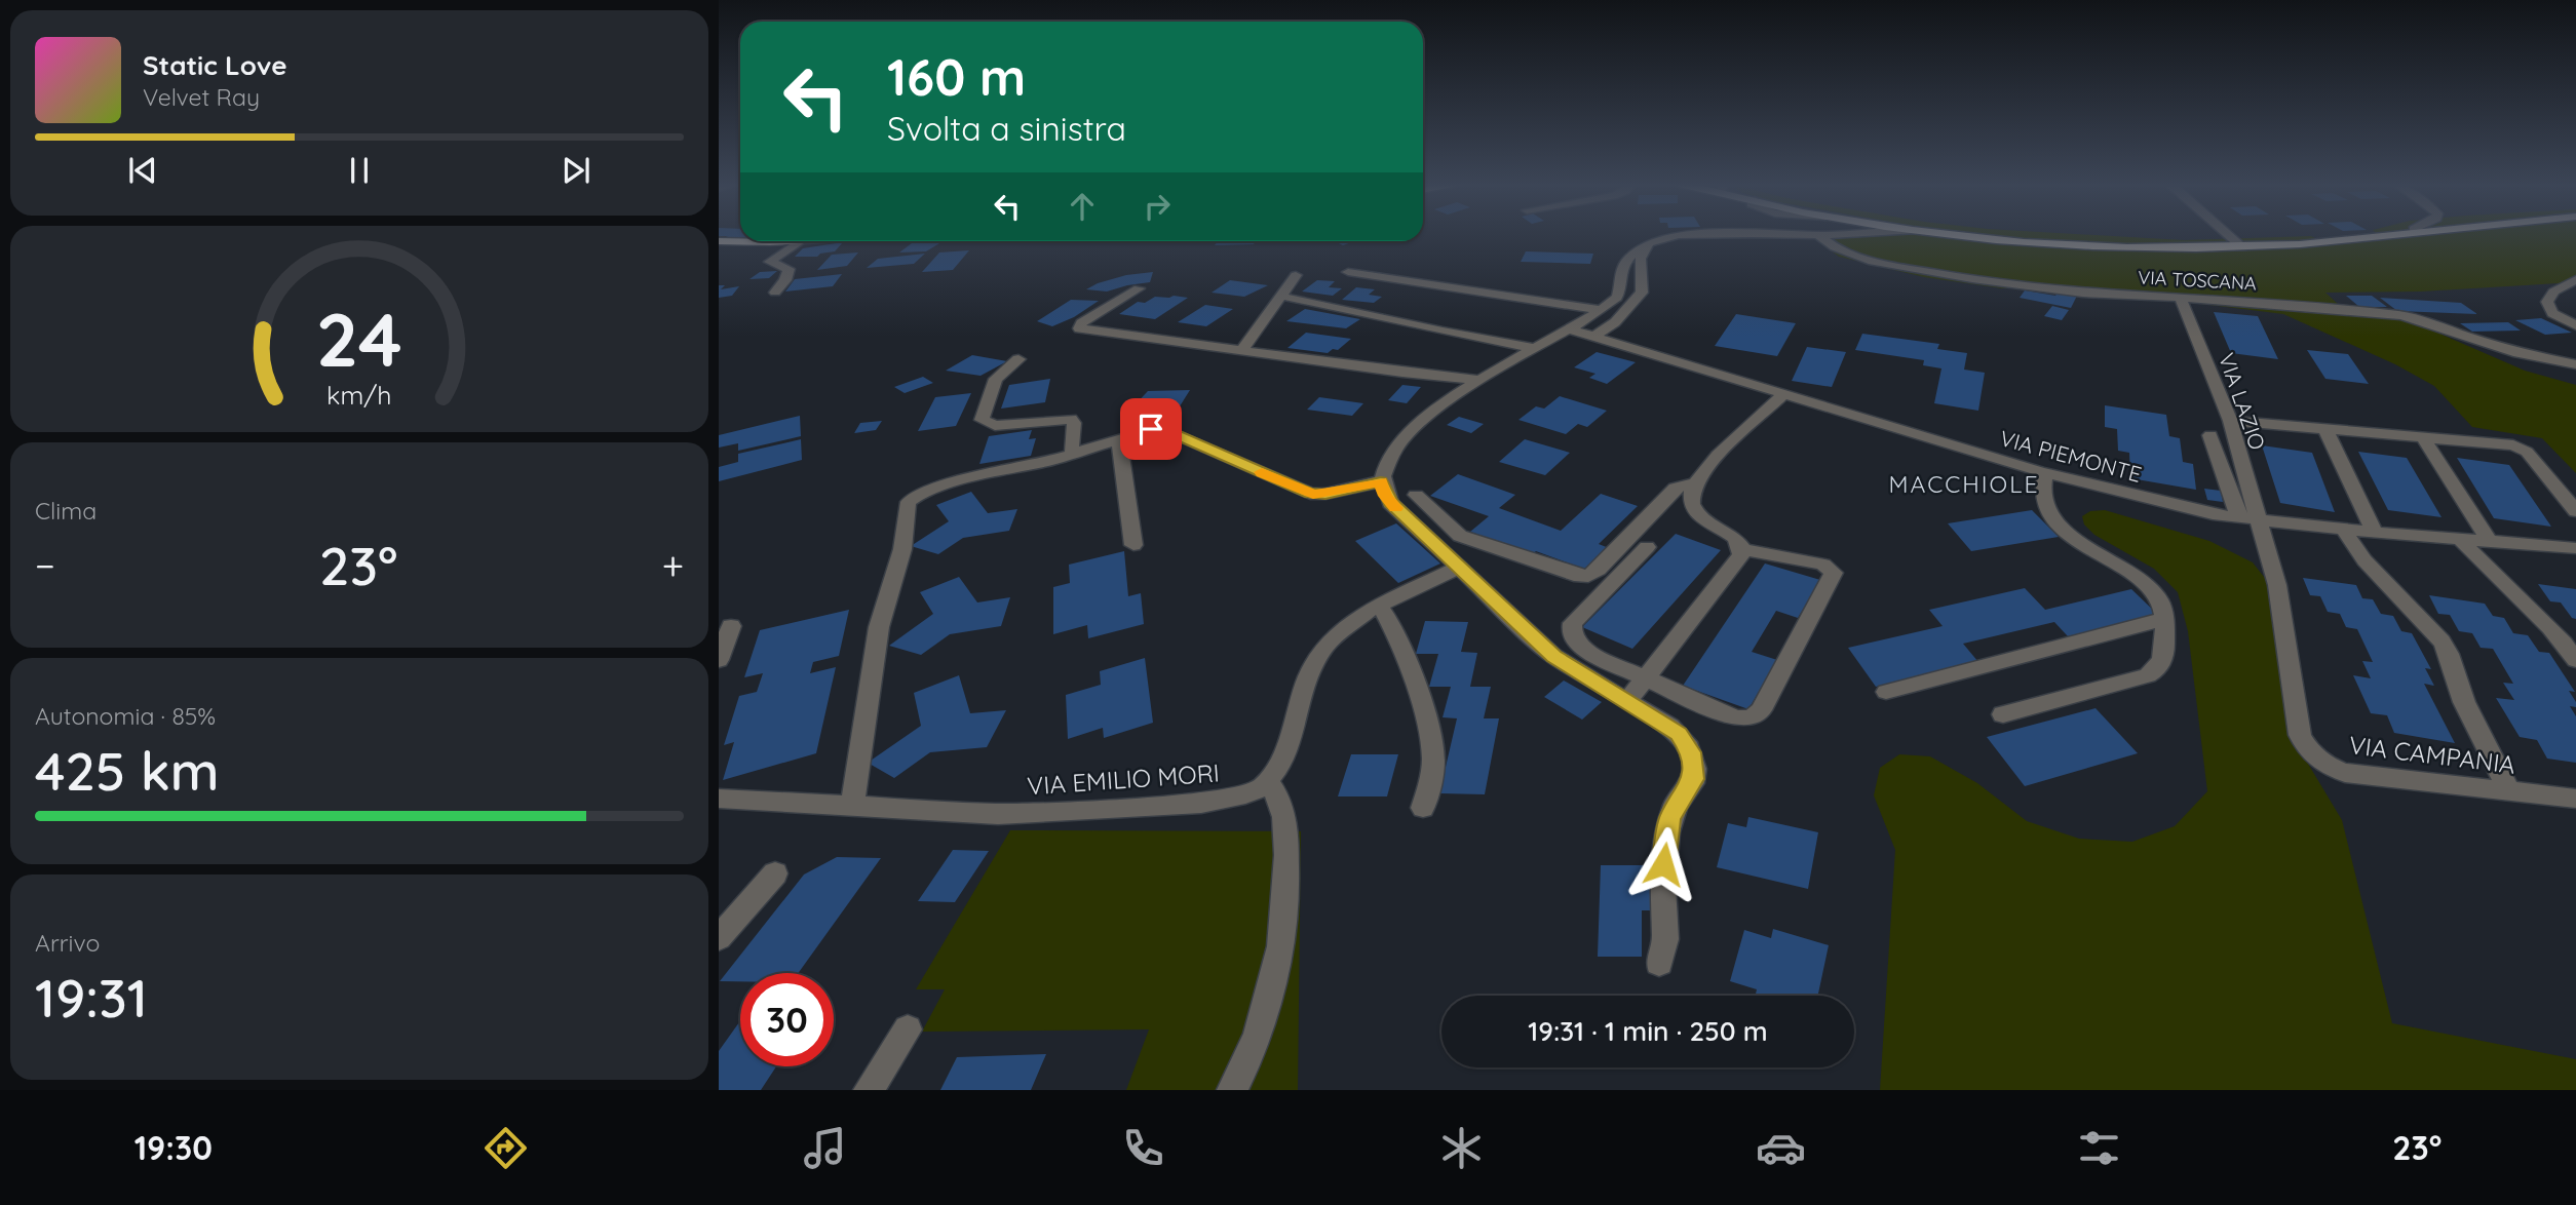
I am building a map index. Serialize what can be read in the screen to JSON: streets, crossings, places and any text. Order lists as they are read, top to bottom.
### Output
{
  "streets": {
    "street": [
      "VIA TOSCANA",
      "VIA LAZIO",
      "VIA PIEMONTE",
      "VIA CAMPANIA",
      "VIA EMILIO MORI"
    ]
  },
  "crossings": [
    ["VIA TOSCANA", "VIA LAZIO"],
    ["VIA LAZIO", "VIA PIEMONTE"],
    ["VIA LAZIO", "VIA CAMPANIA"],
    ["VIA PIEMONTE", "VIA CAMPANIA"]
  ],
  "districts": ["MACCHIOLE"],
  "page": {
    "turn": ["160 m", "Svolta a sinistra"],
    "song": ["Static Love", "Velvet Ray"],
    "tile": [
      "Clima",
      ["Autonomia · 85%", "425 km"],
      ["Arrivo", "19:31"]
    ],
    "heat": ["−", "23°", "+"],
    "limit": "30",
    "trip": "19:31 · 1 min · 250 m",
    "tabs": ["19:30", "23°"],
    "gauge": ["24", "km/h"]
  }
}
